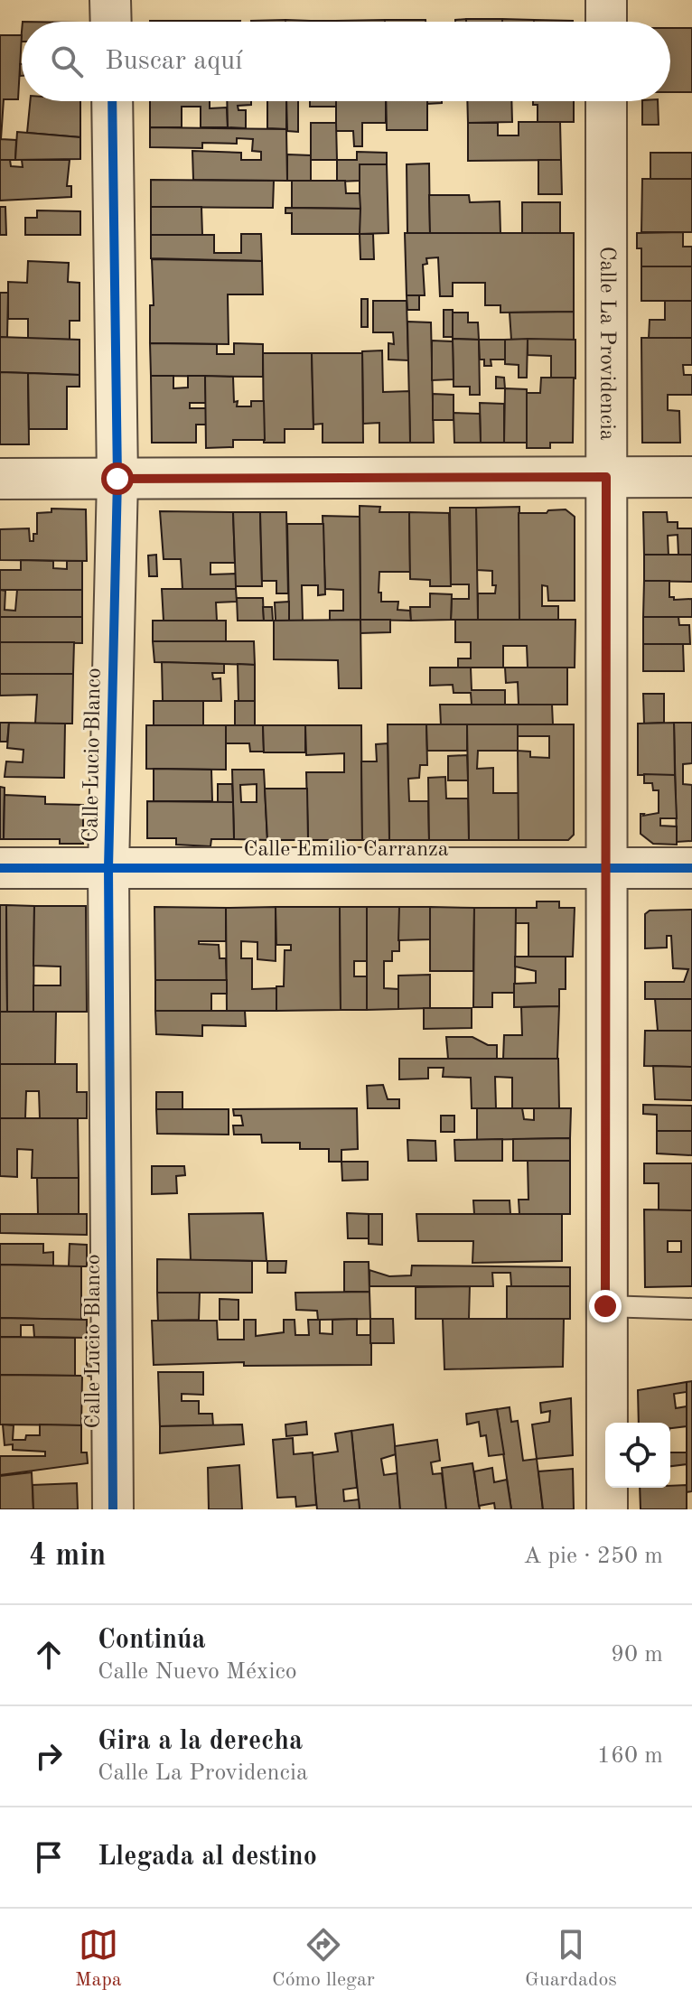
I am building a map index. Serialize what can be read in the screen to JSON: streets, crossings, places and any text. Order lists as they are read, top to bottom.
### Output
{
  "streets": {
    "street": ["Calle La Providencia", "Calle Lucio Blanco", "Calle Emilio Carranza"]
  },
  "crossings": [
    ["Calle La Providencia", "Calle Emilio Carranza"],
    ["Calle Lucio Blanco", "Calle Emilio Carranza"]
  ],
  "page": {
    "search": "Buscar aquí",
    "heading": ["4 min", "A pie · 250 m"],
    "list": [
      ["Continúa", "Calle Nuevo México", "90 m"],
      ["Gira a la derecha", "Calle La Providencia", "160 m"],
      "Llegada al destino"
    ],
    "nav": ["Mapa", "Cómo llegar", "Guardados"]
  }
}
